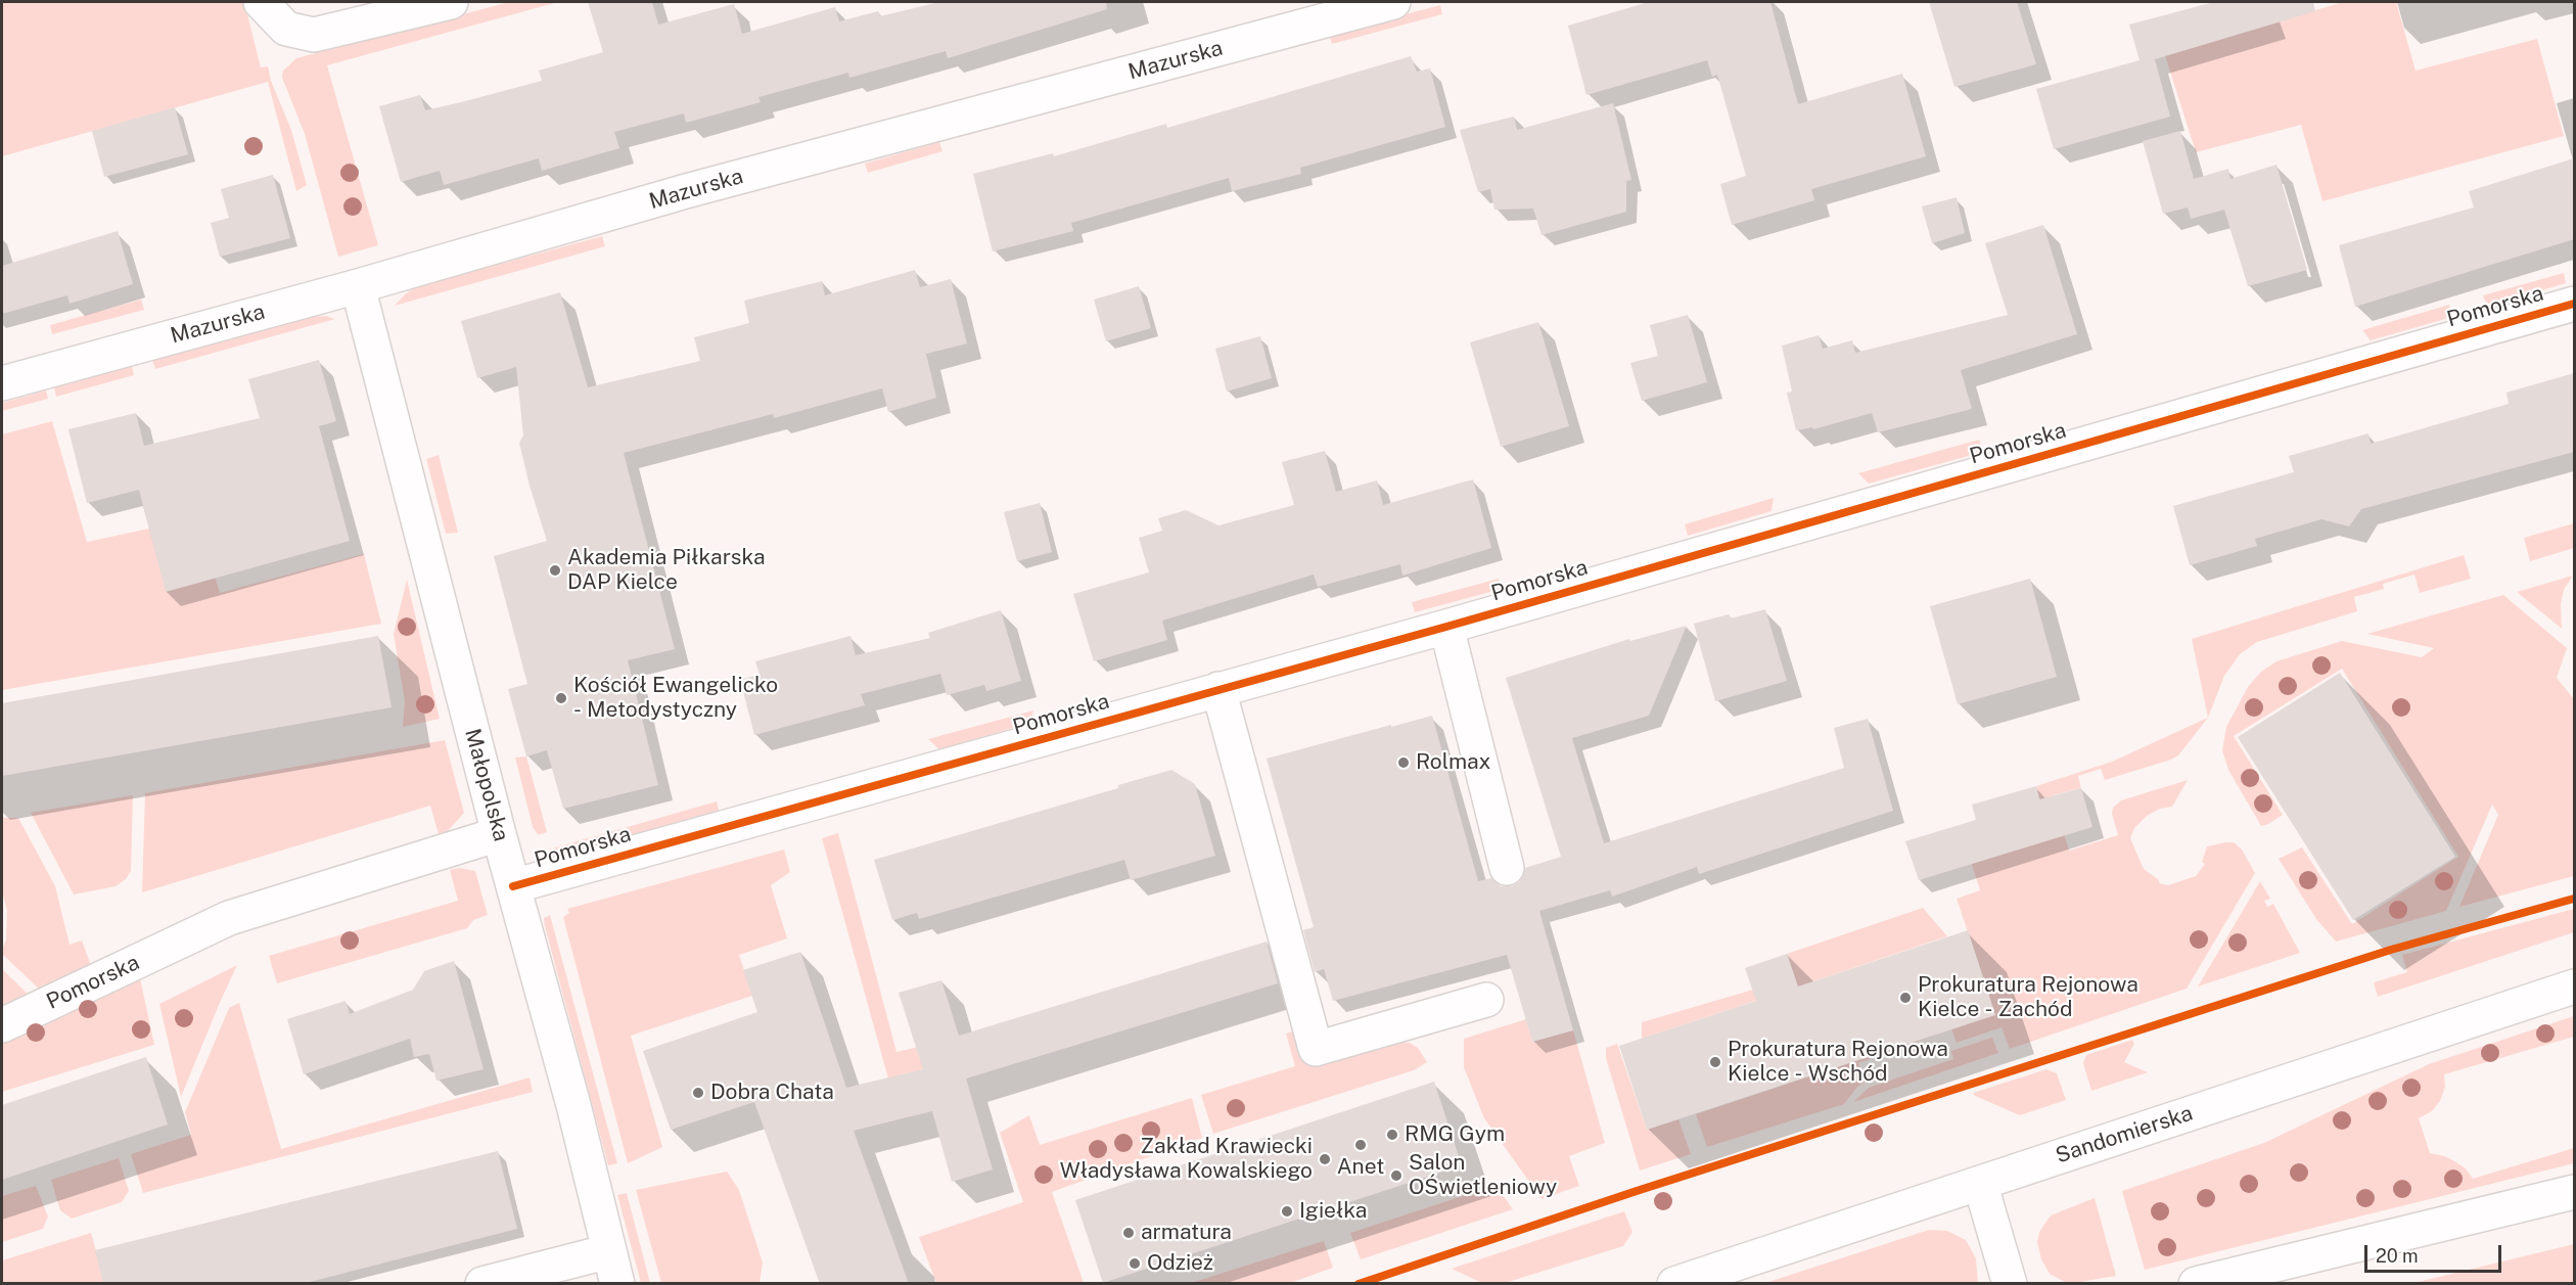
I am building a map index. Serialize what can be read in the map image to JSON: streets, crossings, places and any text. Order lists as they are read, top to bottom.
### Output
{
  "streets": {
    "street": [
      "Mazurska",
      "Pomorska",
      "Małopolska",
      "Sandomierska"
    ]
  },
  "crossings": [
    ["Mazurska", "Małopolska"],
    ["Pomorska", "Małopolska"]
  ],
  "places": [
    "Akademia Piłkarska DAP Kielce",
    "Kościół Ewangelicko - Metodystyczny",
    "Rolmax",
    "Prokuratura Rejonowa Kielce - Zachód",
    "Prokuratura Rejonowa Kielce - Wschód",
    "Dobra Chata",
    "RMG Gym",
    "Anet",
    "Zakład Krawiecki Władysława Kowalskiego",
    "Salon OŚwietleniowy",
    "Igiełka",
    "armatura",
    "Odzież"
  ],
  "scale_bar": "20 m"
}
